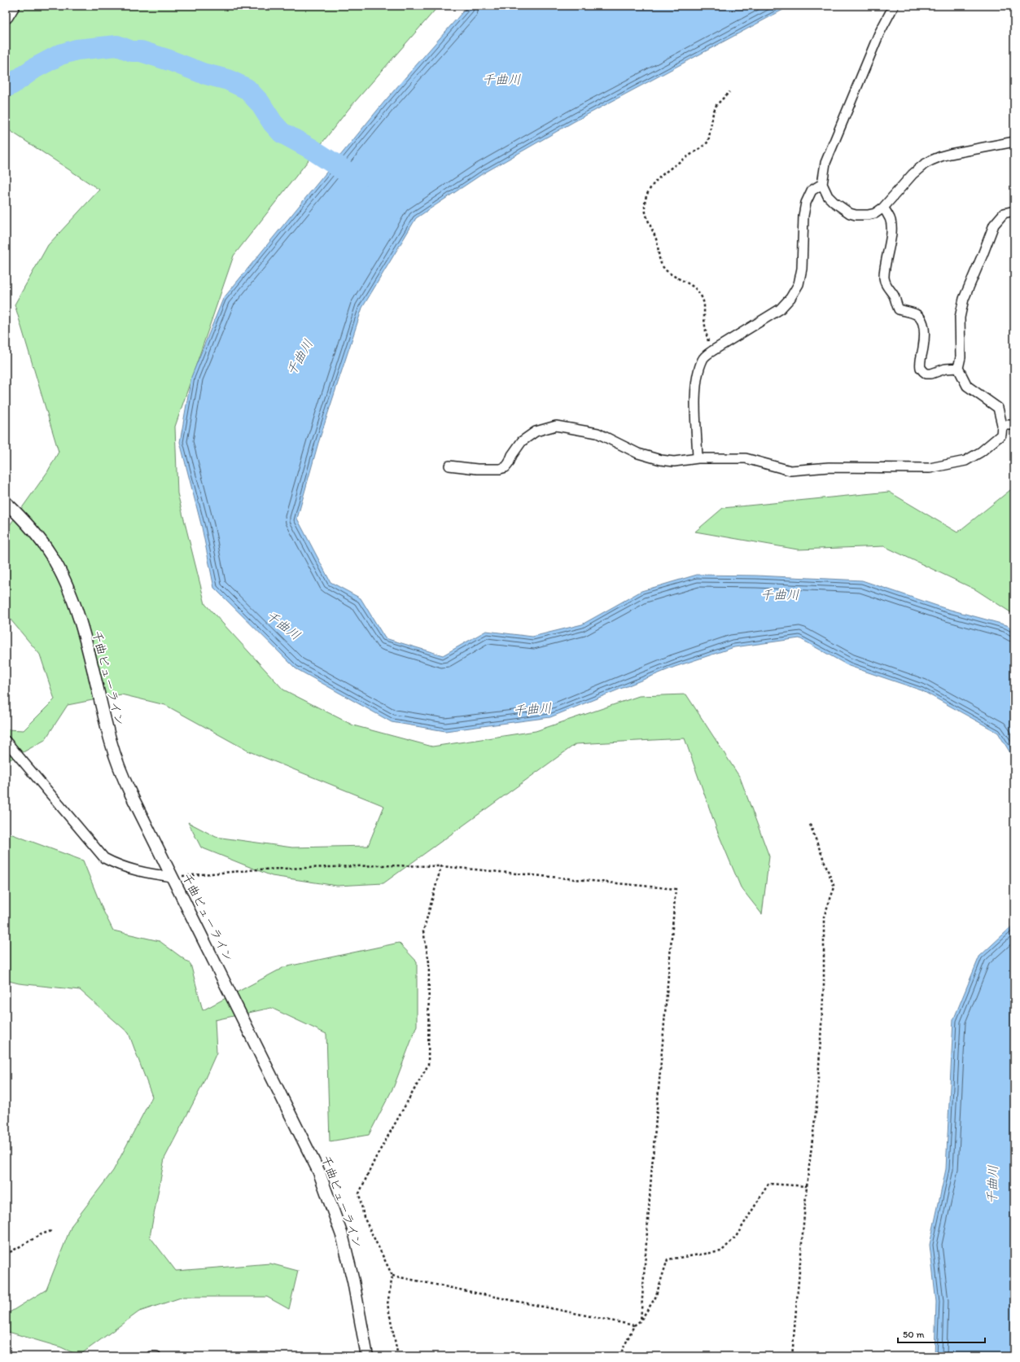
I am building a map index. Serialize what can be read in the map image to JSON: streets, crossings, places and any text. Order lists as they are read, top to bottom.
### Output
{
  "streets": {
    "street": ["千曲ビューライン"]
  },
  "water": ["千曲川"],
  "scale_bar": "50 m"
}
